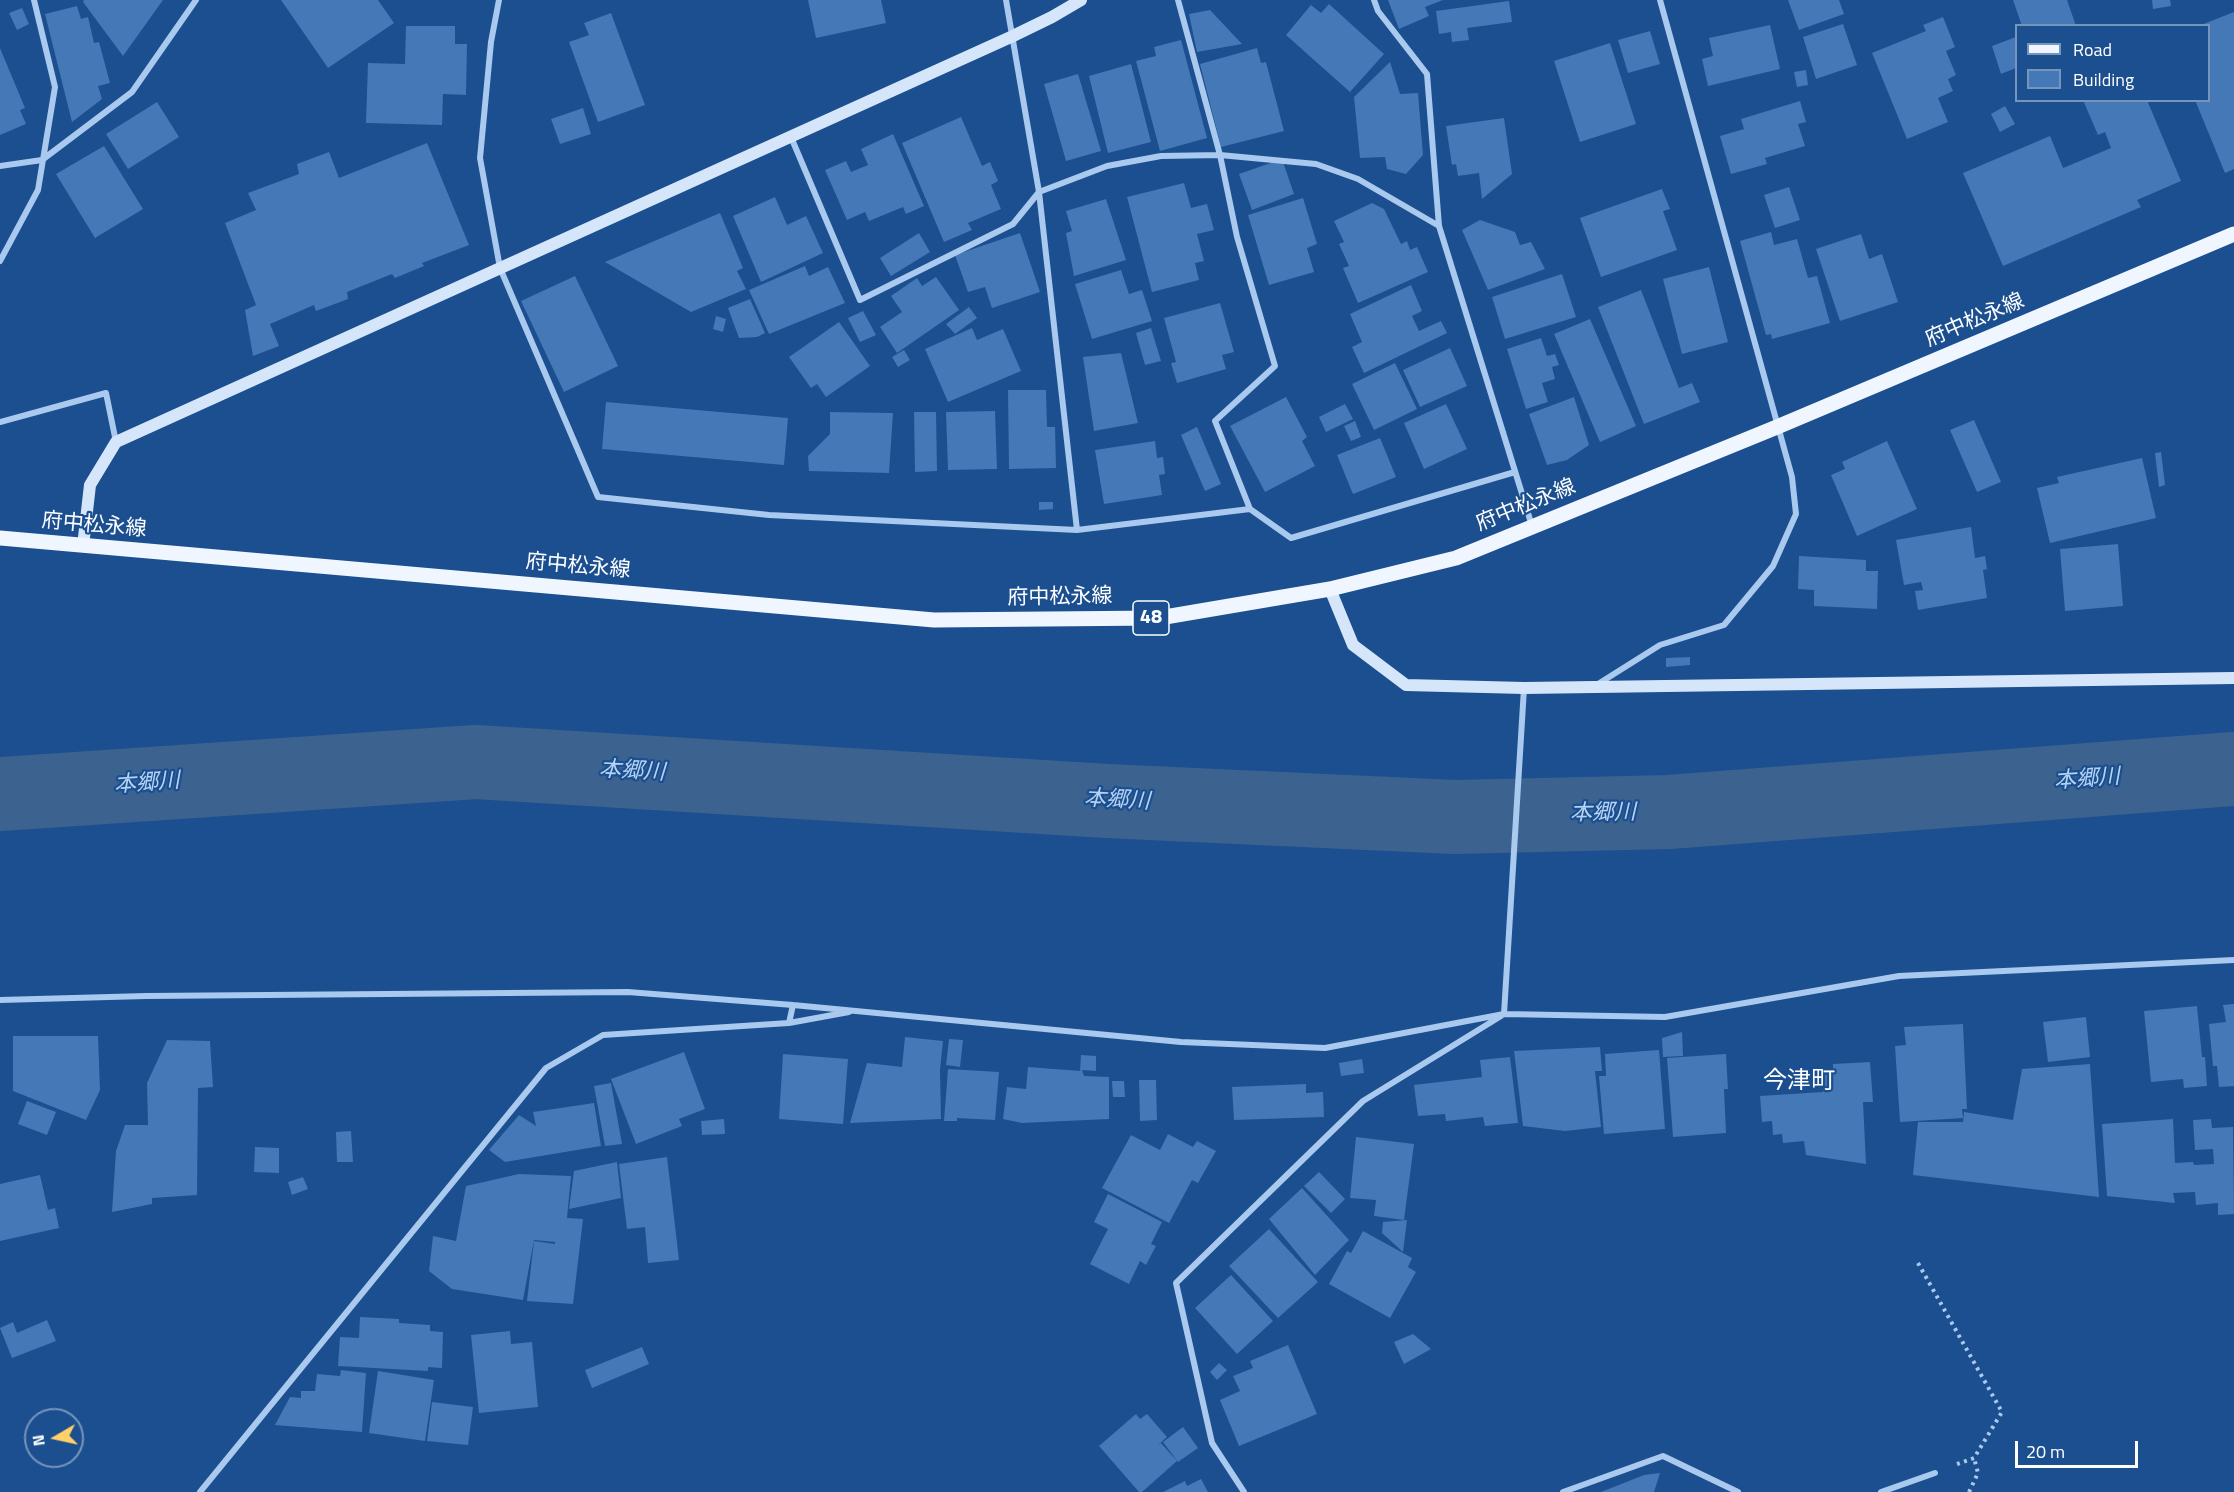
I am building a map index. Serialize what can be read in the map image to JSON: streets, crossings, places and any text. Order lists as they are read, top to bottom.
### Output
{
  "streets": {
    "main road": ["府中松永線", "48"]
  },
  "districts": ["今津町"],
  "water": ["本郷川"],
  "legend": ["Road", "Building"],
  "scale_bar": "20 m",
  "north": "left"
}
